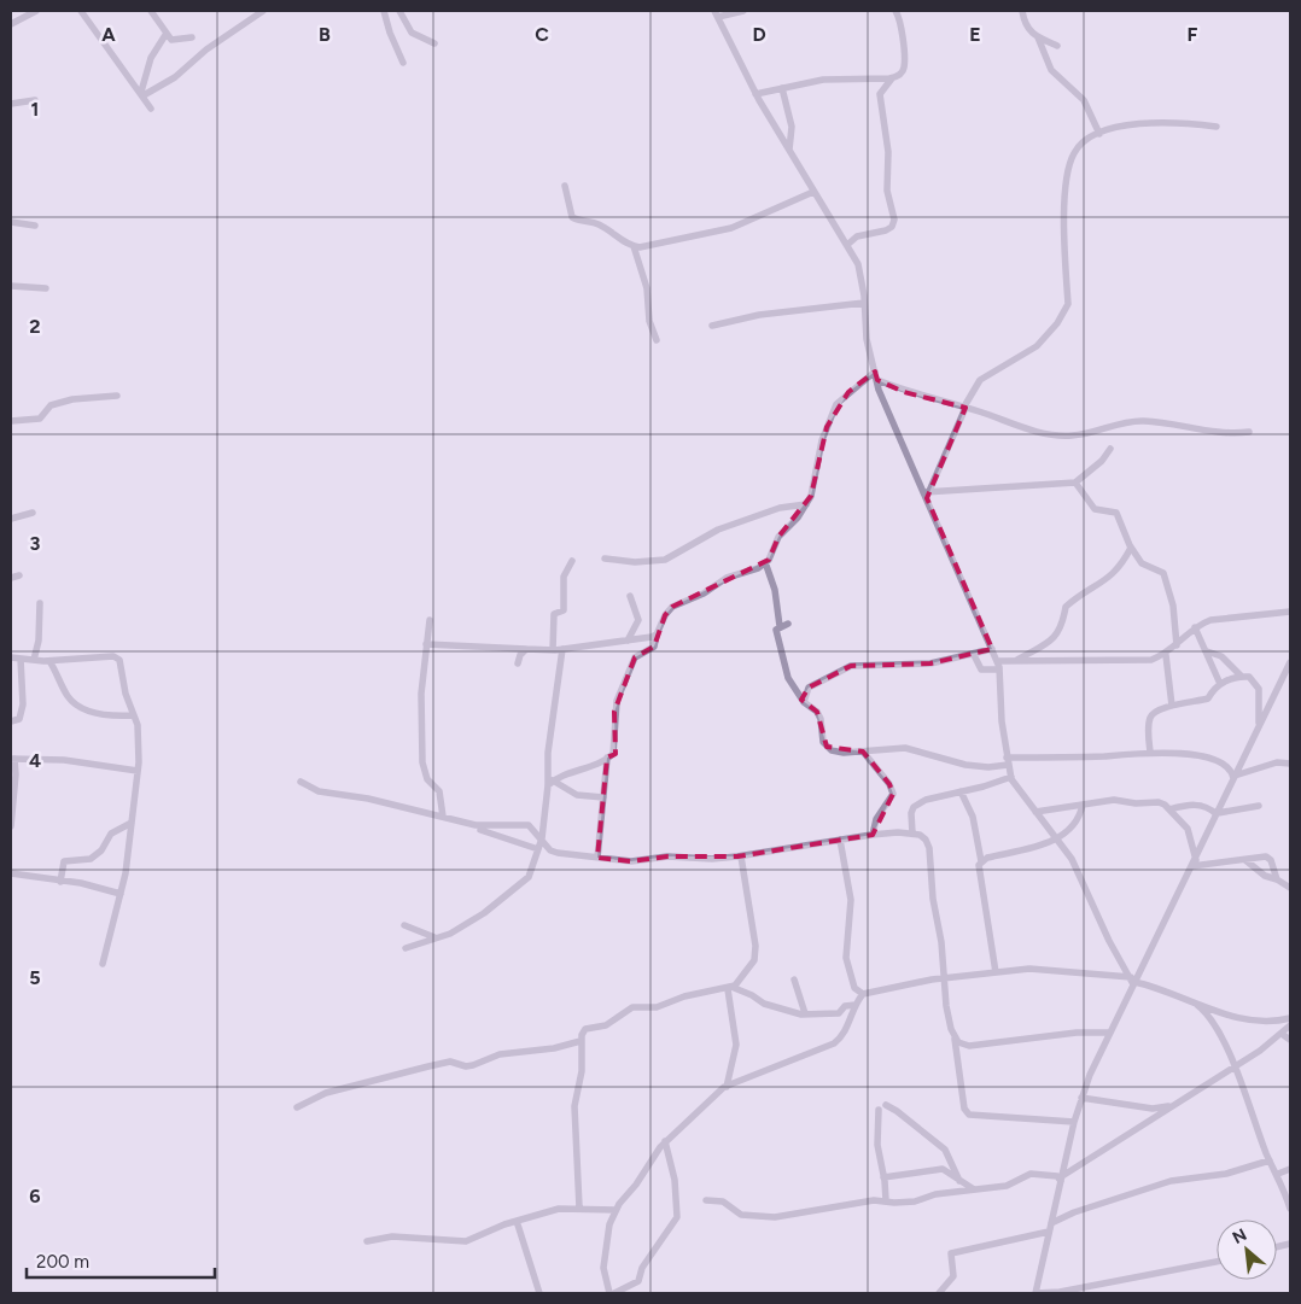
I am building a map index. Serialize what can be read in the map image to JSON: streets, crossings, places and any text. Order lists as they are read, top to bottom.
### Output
{
  "scale_bar": "200 m",
  "north": "top left",
  "grid": {
    "columns": [
      "A",
      "B",
      "C",
      "D",
      "E",
      "F"
    ],
    "rows": [
      "1",
      "2",
      "3",
      "4",
      "5",
      "6"
    ]
  }
}
